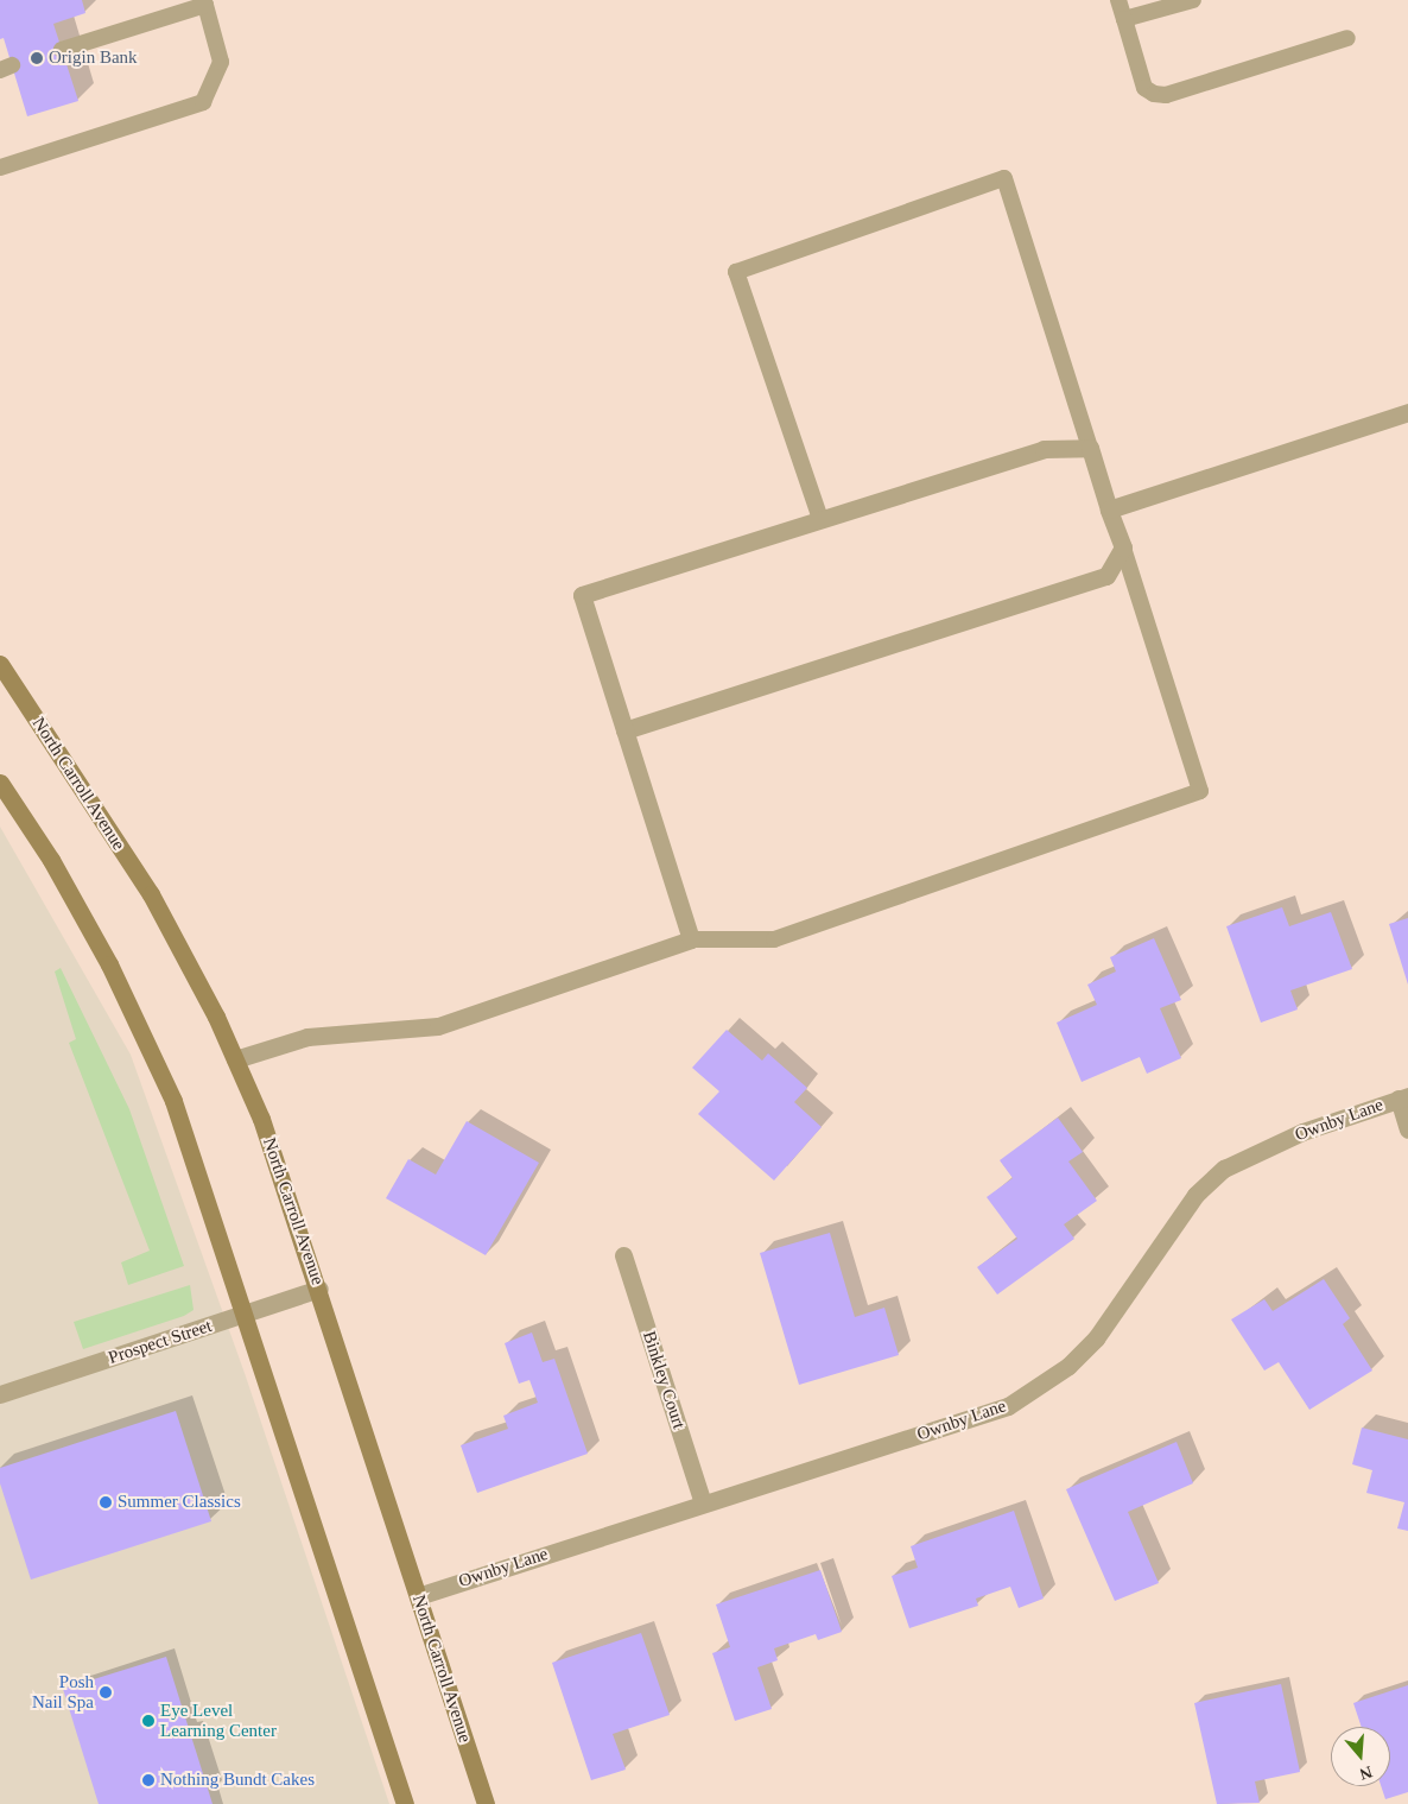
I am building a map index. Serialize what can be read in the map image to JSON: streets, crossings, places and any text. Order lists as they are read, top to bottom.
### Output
{
  "streets": {
    "main road": ["North Carroll Avenue"],
    "street": ["Ownby Lane", "Prospect Street", "Binkley Court"]
  },
  "crossings": [
    ["North Carroll Avenue", "Ownby Lane"],
    ["North Carroll Avenue", "Prospect Street"],
    ["Ownby Lane", "Binkley Court"]
  ],
  "places": [
    "Origin Bank",
    "Summer Classics",
    "Posh Nail Spa",
    "Eye Level Learning Center",
    "Nothing Bundt Cakes"
  ],
  "north": "bottom"
}
